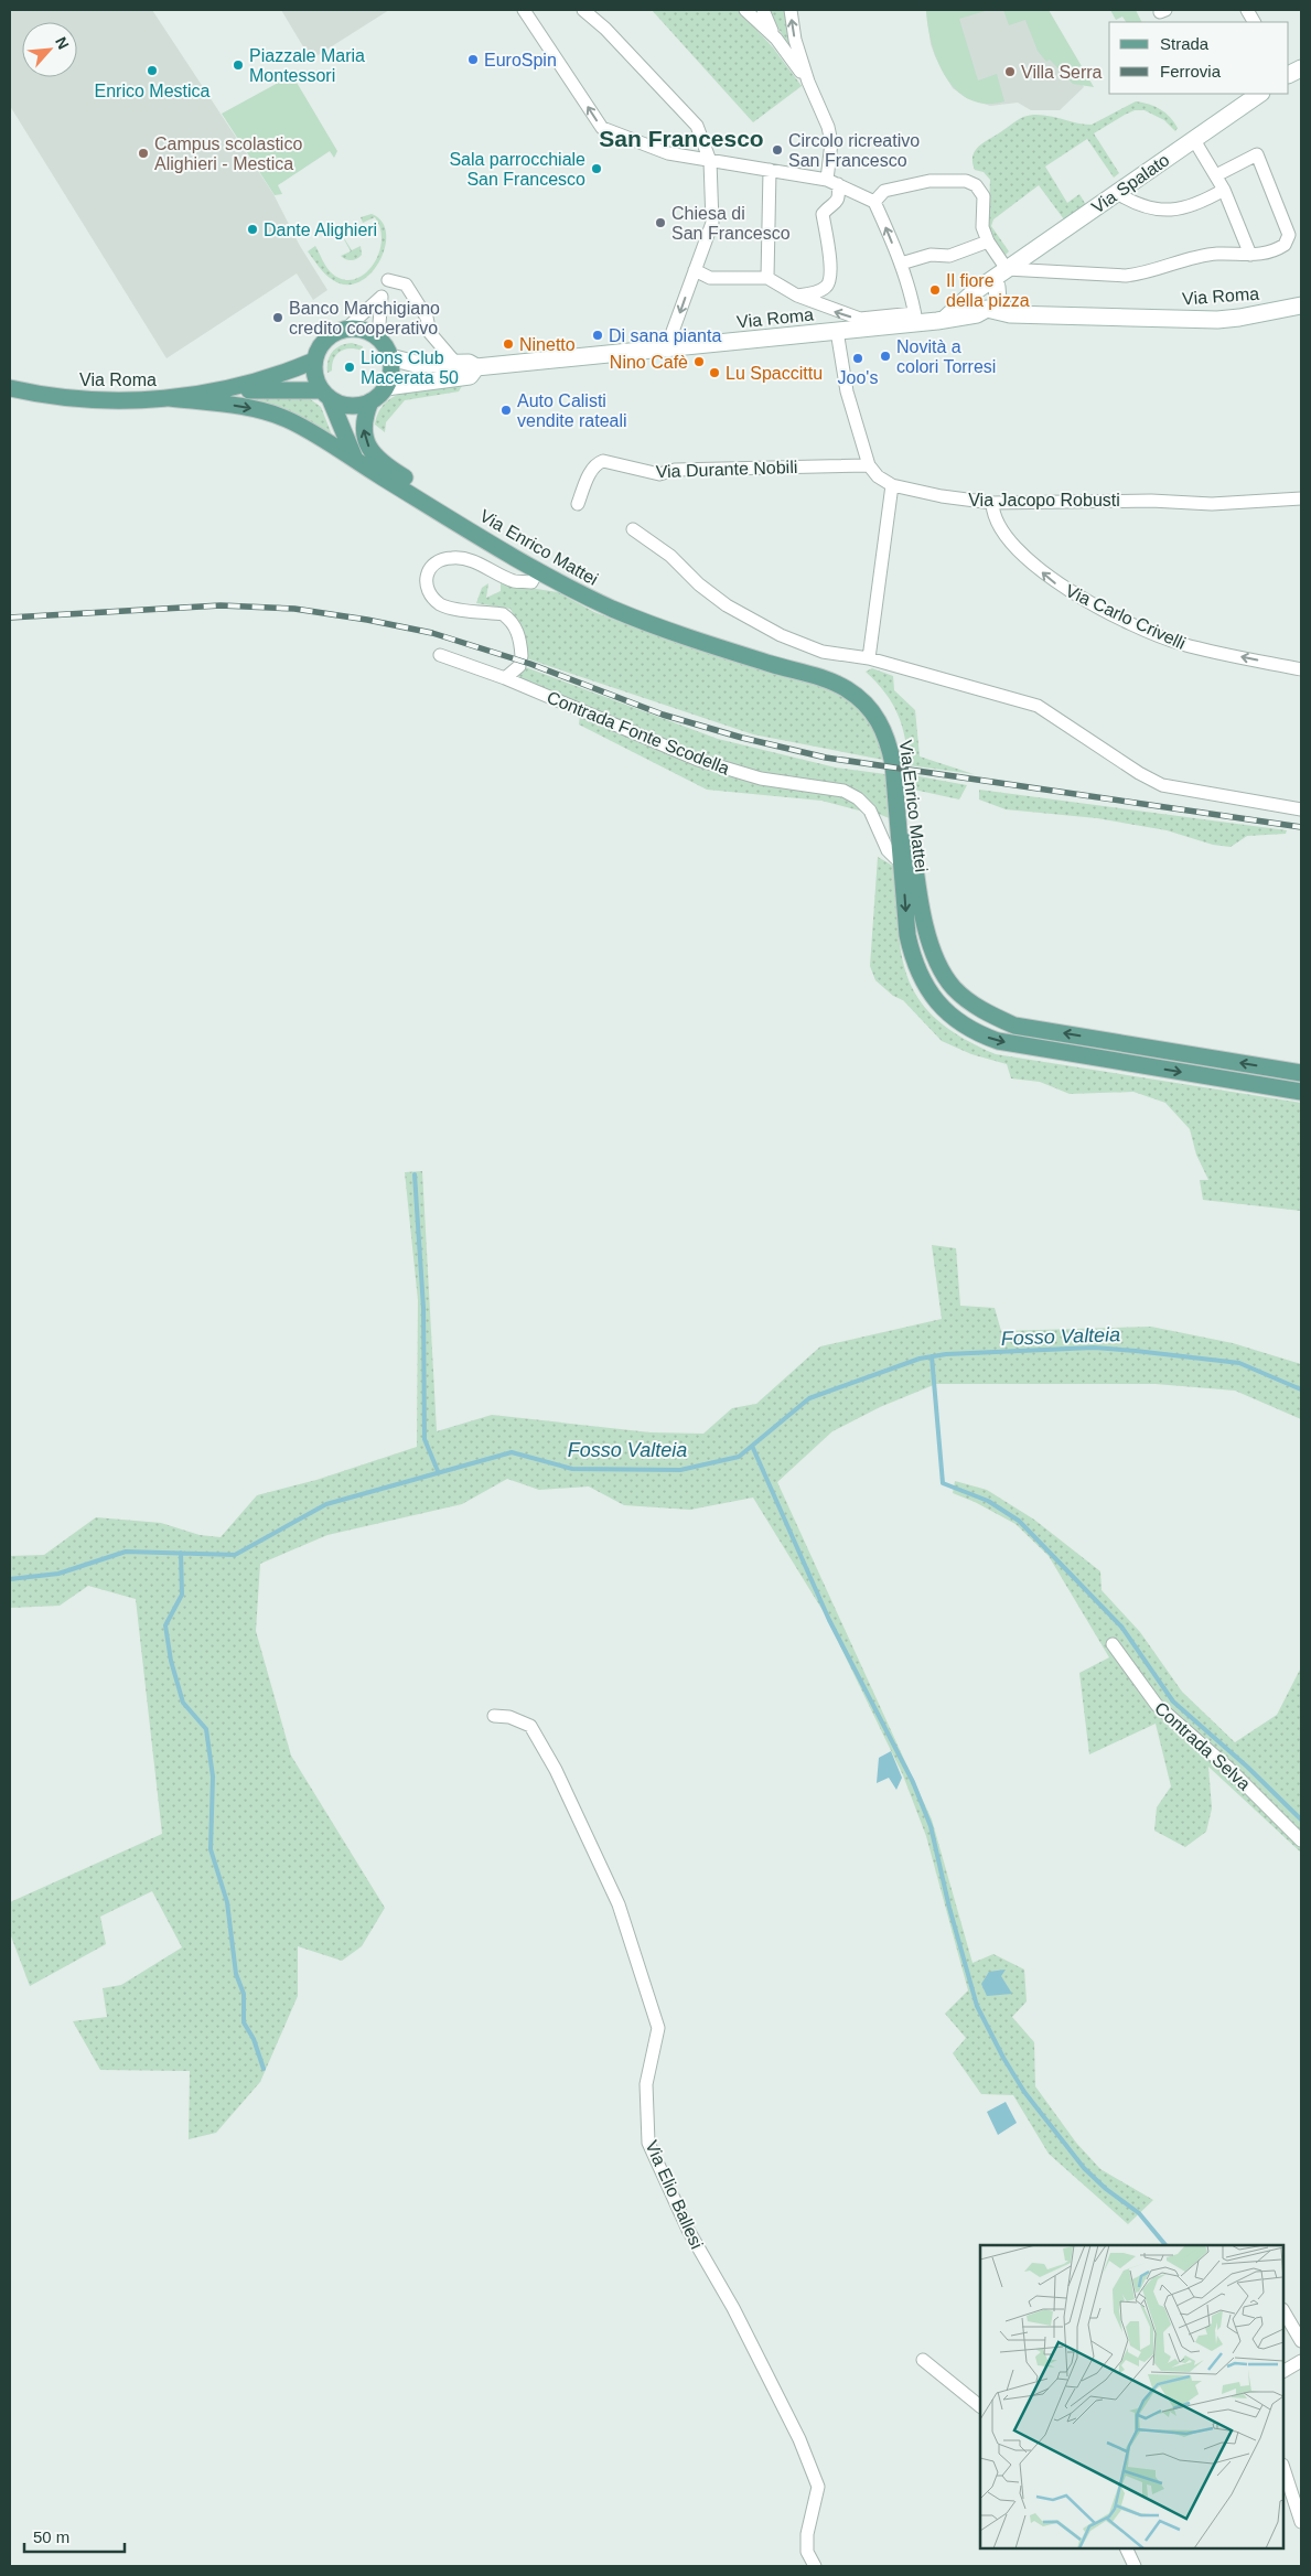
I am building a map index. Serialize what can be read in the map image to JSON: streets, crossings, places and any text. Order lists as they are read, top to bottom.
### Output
{
  "streets": {
    "main road": ["Via Spalato", "Via Roma", "Via Enrico Mattei"],
    "street": [
      "Via Durante Nobili",
      "Via Jacopo Robusti",
      "Via Carlo Crivelli",
      "Contrada Fonte Scodella",
      "Contrada Selva",
      "Via Elio Ballesi"
    ]
  },
  "crossings": [
    ["Via Spalato", "Via Roma"],
    ["Via Roma", "Via Enrico Mattei"],
    ["Via Durante Nobili", "Via Jacopo Robusti"],
    ["Via Jacopo Robusti", "Via Carlo Crivelli"],
    ["Via Enrico Mattei", "Contrada Fonte Scodella"]
  ],
  "one_way": ["Via Carlo Crivelli"],
  "districts": ["San Francesco"],
  "water": ["Fosso Valteia"],
  "places": [
    "EuroSpin",
    "Piazzale Maria Montessori",
    "Enrico Mestica",
    "Villa Serra",
    "Circolo ricreativo San Francesco",
    "Campus scolastico Alighieri - Mestica",
    "Sala parrocchiale San Francesco",
    "Chiesa di San Francesco",
    "Dante Alighieri",
    "Il fiore della pizza",
    "Banco Marchigiano credito cooperativo",
    "Di sana pianta",
    "Ninetto",
    "Novità a colori Torresi",
    "Joo's",
    "Nino Cafè",
    "Lions Club Macerata 50",
    "Lu Spaccittu",
    "Auto Calisti vendite rateali"
  ],
  "legend": ["Strada", "Ferrovia"],
  "scale_bar": "50 m",
  "north": "top right"
}
